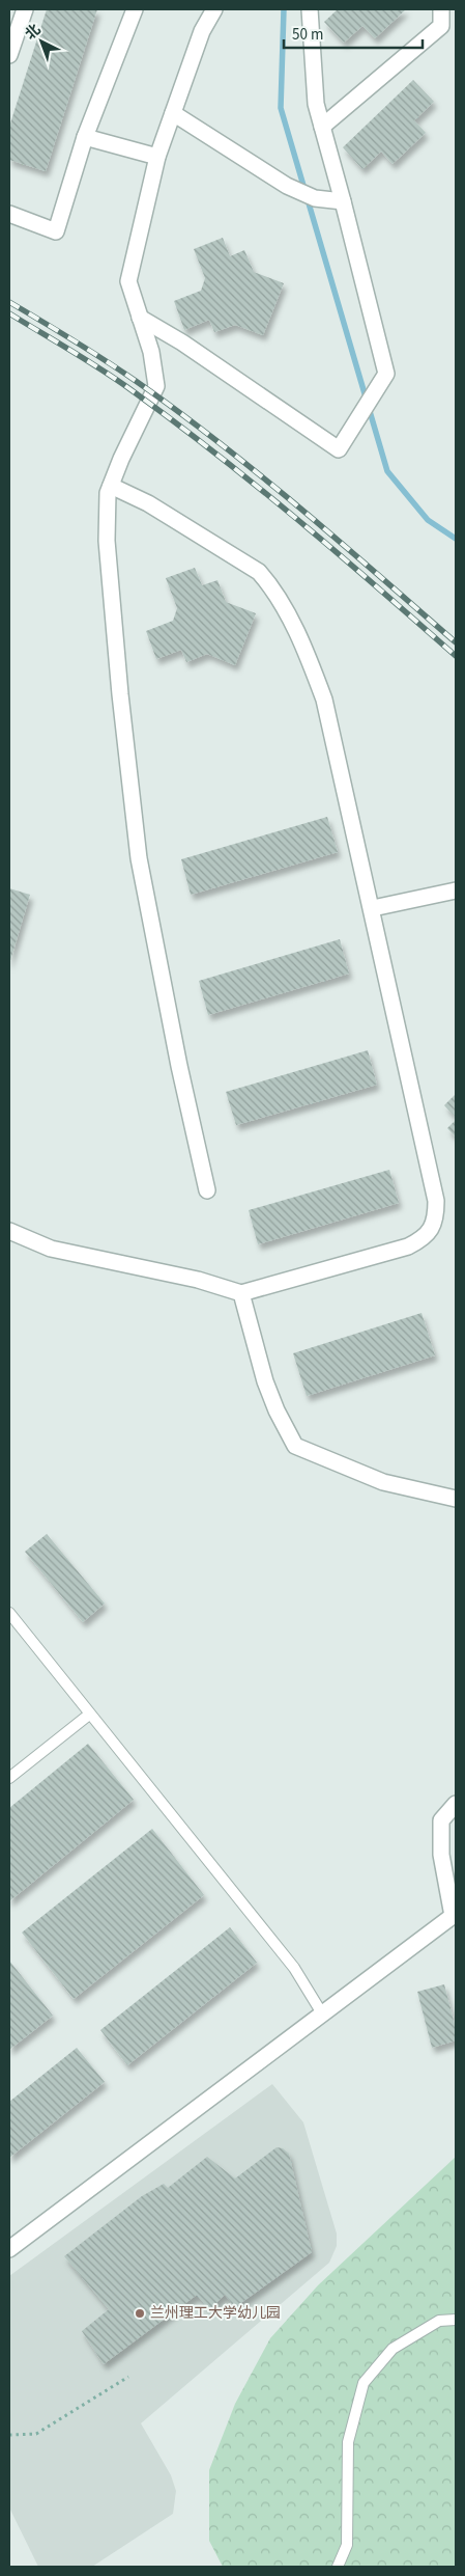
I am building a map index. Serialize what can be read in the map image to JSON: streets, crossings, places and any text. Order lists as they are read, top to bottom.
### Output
{
  "places": ["兰州理工大学幼儿园"],
  "scale_bar": "50 m",
  "north": "top left"
}
